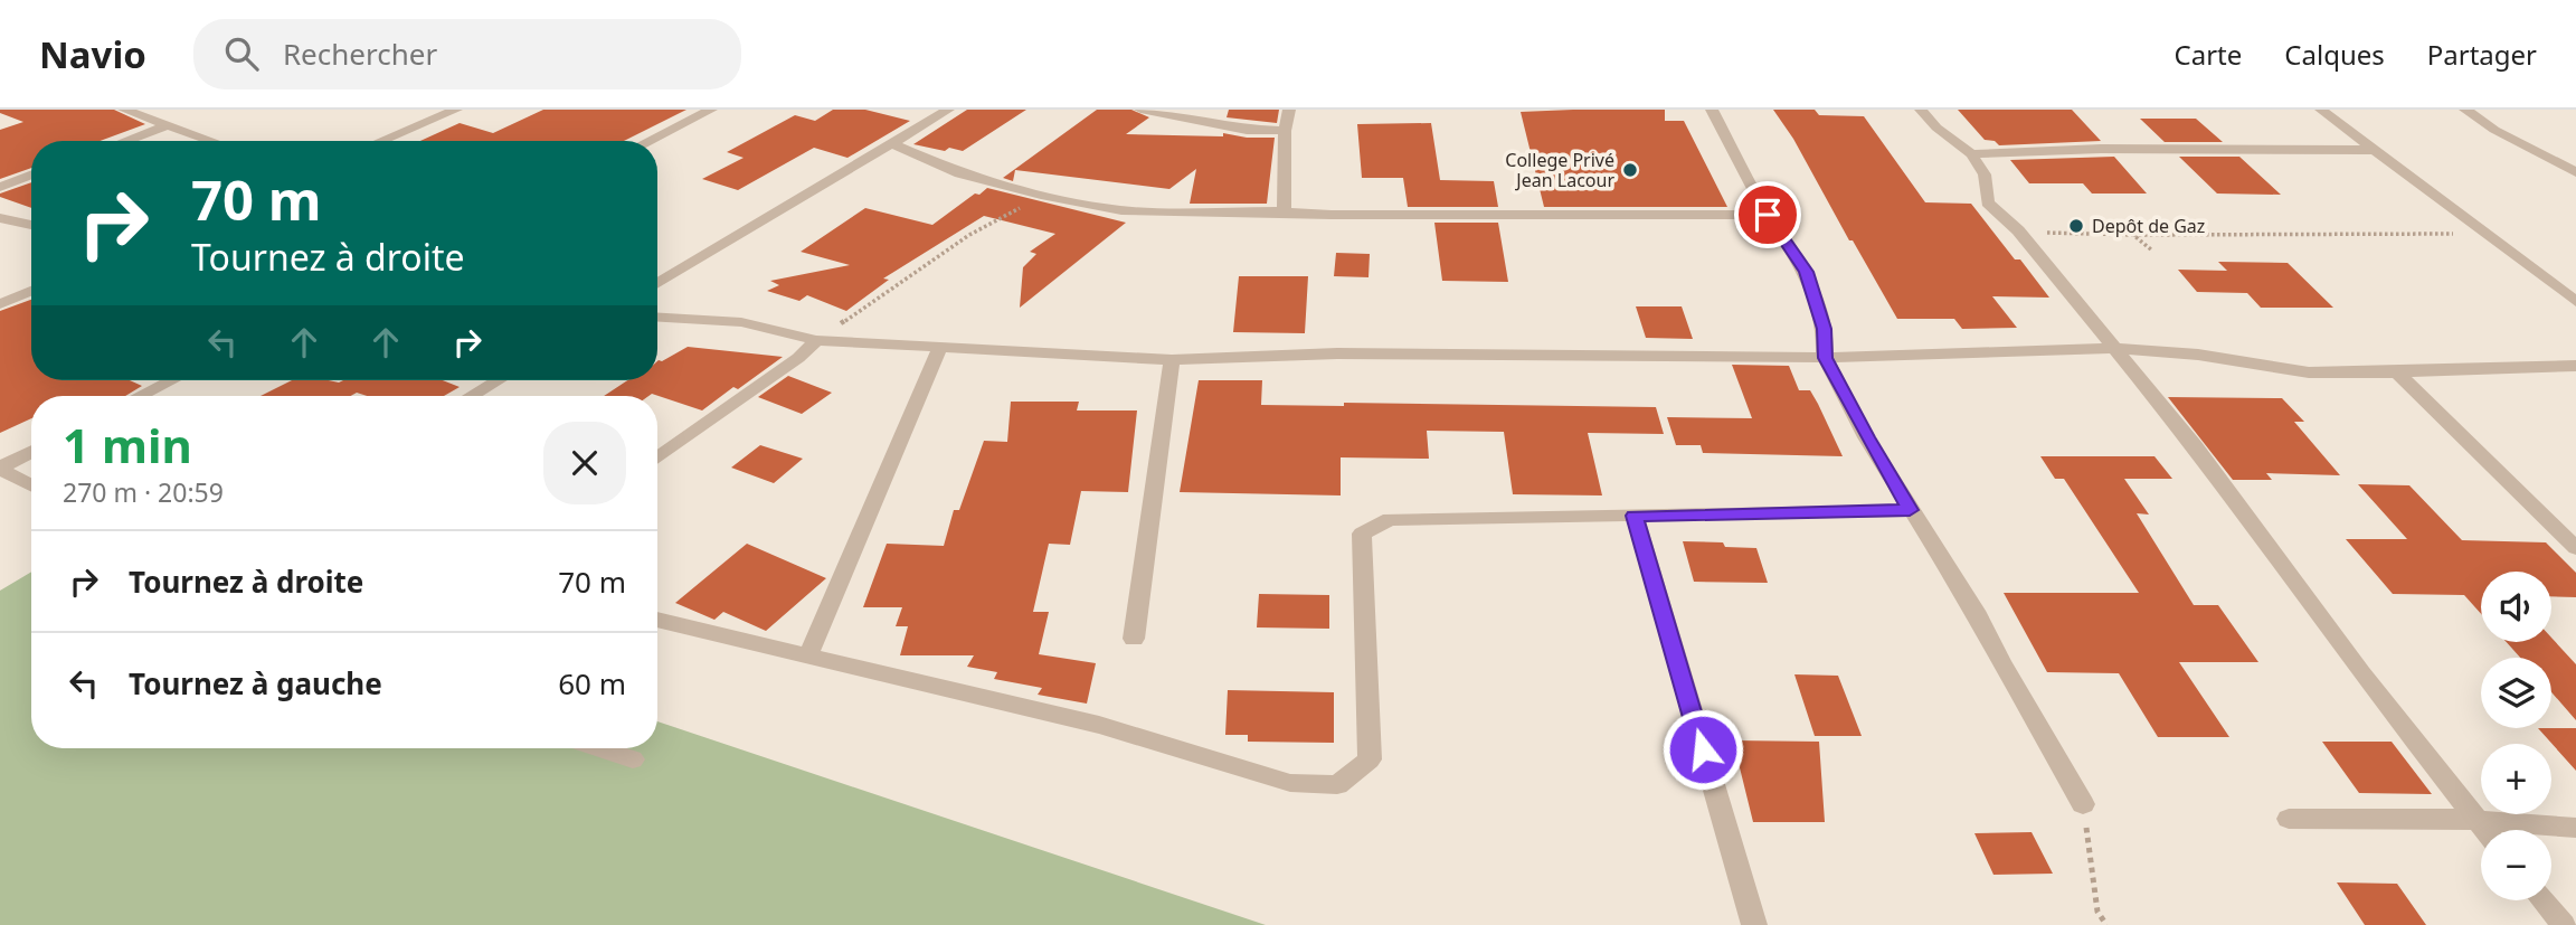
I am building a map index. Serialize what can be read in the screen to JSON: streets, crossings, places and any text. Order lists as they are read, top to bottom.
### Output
{
  "places": ["College Privé Jean Lacour", "Depôt de Gaz"],
  "page": {
    "header": "Navio",
    "search": "Rechercher",
    "nav": ["Carte", "Calques", "Partager"],
    "turn": ["70 m", "Tournez à droite"],
    "heading": ["1 min", "270 m · 20:59"],
    "list": [
      {
        "name": "Tournez à droite",
        "value": "70 m"
      },
      {
        "name": "Tournez à gauche",
        "value": "60 m"
      }
    ],
    "map_buttons": ["+", "−"]
  }
}
